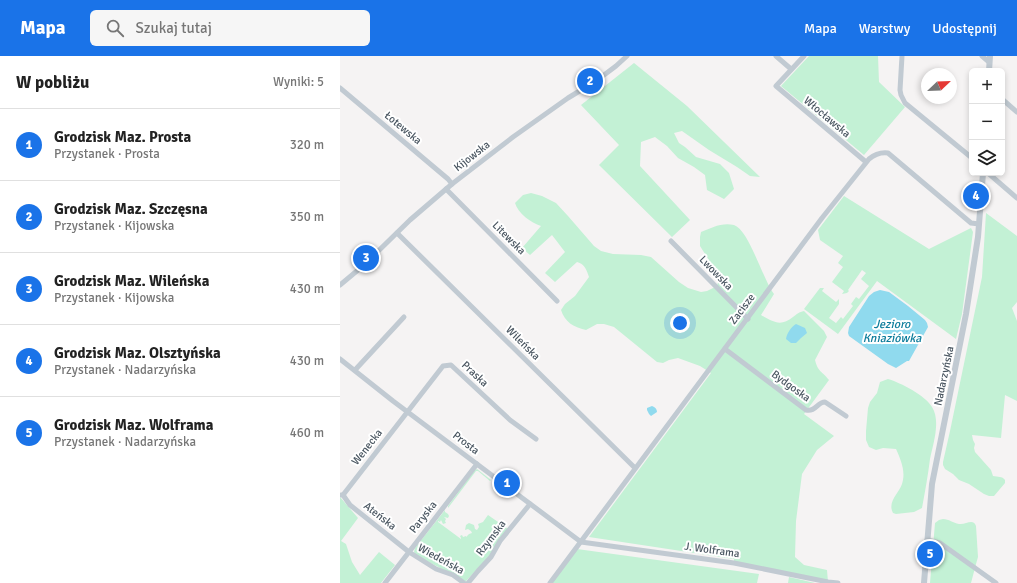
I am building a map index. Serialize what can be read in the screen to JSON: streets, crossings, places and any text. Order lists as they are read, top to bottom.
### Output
{
  "streets": {
    "street": [
      "Włocławska",
      "Łotewska",
      "Kijowska",
      "Litewska",
      "Lwowska",
      "Zacisze",
      "Wileńska",
      "Praska",
      "Nadarzyńska",
      "Bydgoska",
      "Prosta",
      "Wenecka",
      "Ateńska",
      "Paryska",
      "Rzymska",
      "J. Wolframa",
      "Wiedeńska"
    ]
  },
  "crossings": [
    ["Włocławska", "Zacisze"],
    ["Łotewska", "Kijowska"],
    ["Kijowska", "Litewska"],
    ["Kijowska", "Wileńska"],
    ["Lwowska", "Zacisze"],
    ["Zacisze", "Wileńska"],
    ["Zacisze", "Nadarzyńska"],
    ["Zacisze", "Bydgoska"],
    ["Zacisze", "Prosta"],
    ["Zacisze", "J. Wolframa"],
    ["Praska", "Prosta"],
    ["Praska", "Wenecka"],
    ["Prosta", "Wenecka"],
    ["Prosta", "Paryska"],
    ["Prosta", "Rzymska"],
    ["Prosta", "J. Wolframa"],
    ["Wenecka", "Ateńska"],
    ["Ateńska", "Paryska"],
    ["Ateńska", "Wiedeńska"],
    ["Paryska", "Wiedeńska"]
  ],
  "water": ["Jezioro Kniaziówka"],
  "north": "top right",
  "page": {
    "header": "Mapa",
    "search": "Szukaj tutaj",
    "nav": ["Mapa", "Warstwy", "Udostępnij"],
    "heading": ["W pobliżu", "Wyniki: 5"],
    "pins": [
      "2",
      "4",
      "3",
      "1",
      "5"
    ],
    "map_buttons": ["+", "−"],
    "list": [
      {
        "mark": "1",
        "name": "Grodzisk Maz. Prosta",
        "note": "Przystanek · Prosta",
        "value": "320 m"
      },
      {
        "mark": "2",
        "name": "Grodzisk Maz. Szczęsna",
        "note": "Przystanek · Kijowska",
        "value": "350 m"
      },
      {
        "mark": "3",
        "name": "Grodzisk Maz. Wileńska",
        "note": "Przystanek · Kijowska",
        "value": "430 m"
      },
      {
        "mark": "4",
        "name": "Grodzisk Maz. Olsztyńska",
        "note": "Przystanek · Nadarzyńska",
        "value": "430 m"
      },
      {
        "mark": "5",
        "name": "Grodzisk Maz. Wolframa",
        "note": "Przystanek · Nadarzyńska",
        "value": "460 m"
      }
    ]
  }
}
